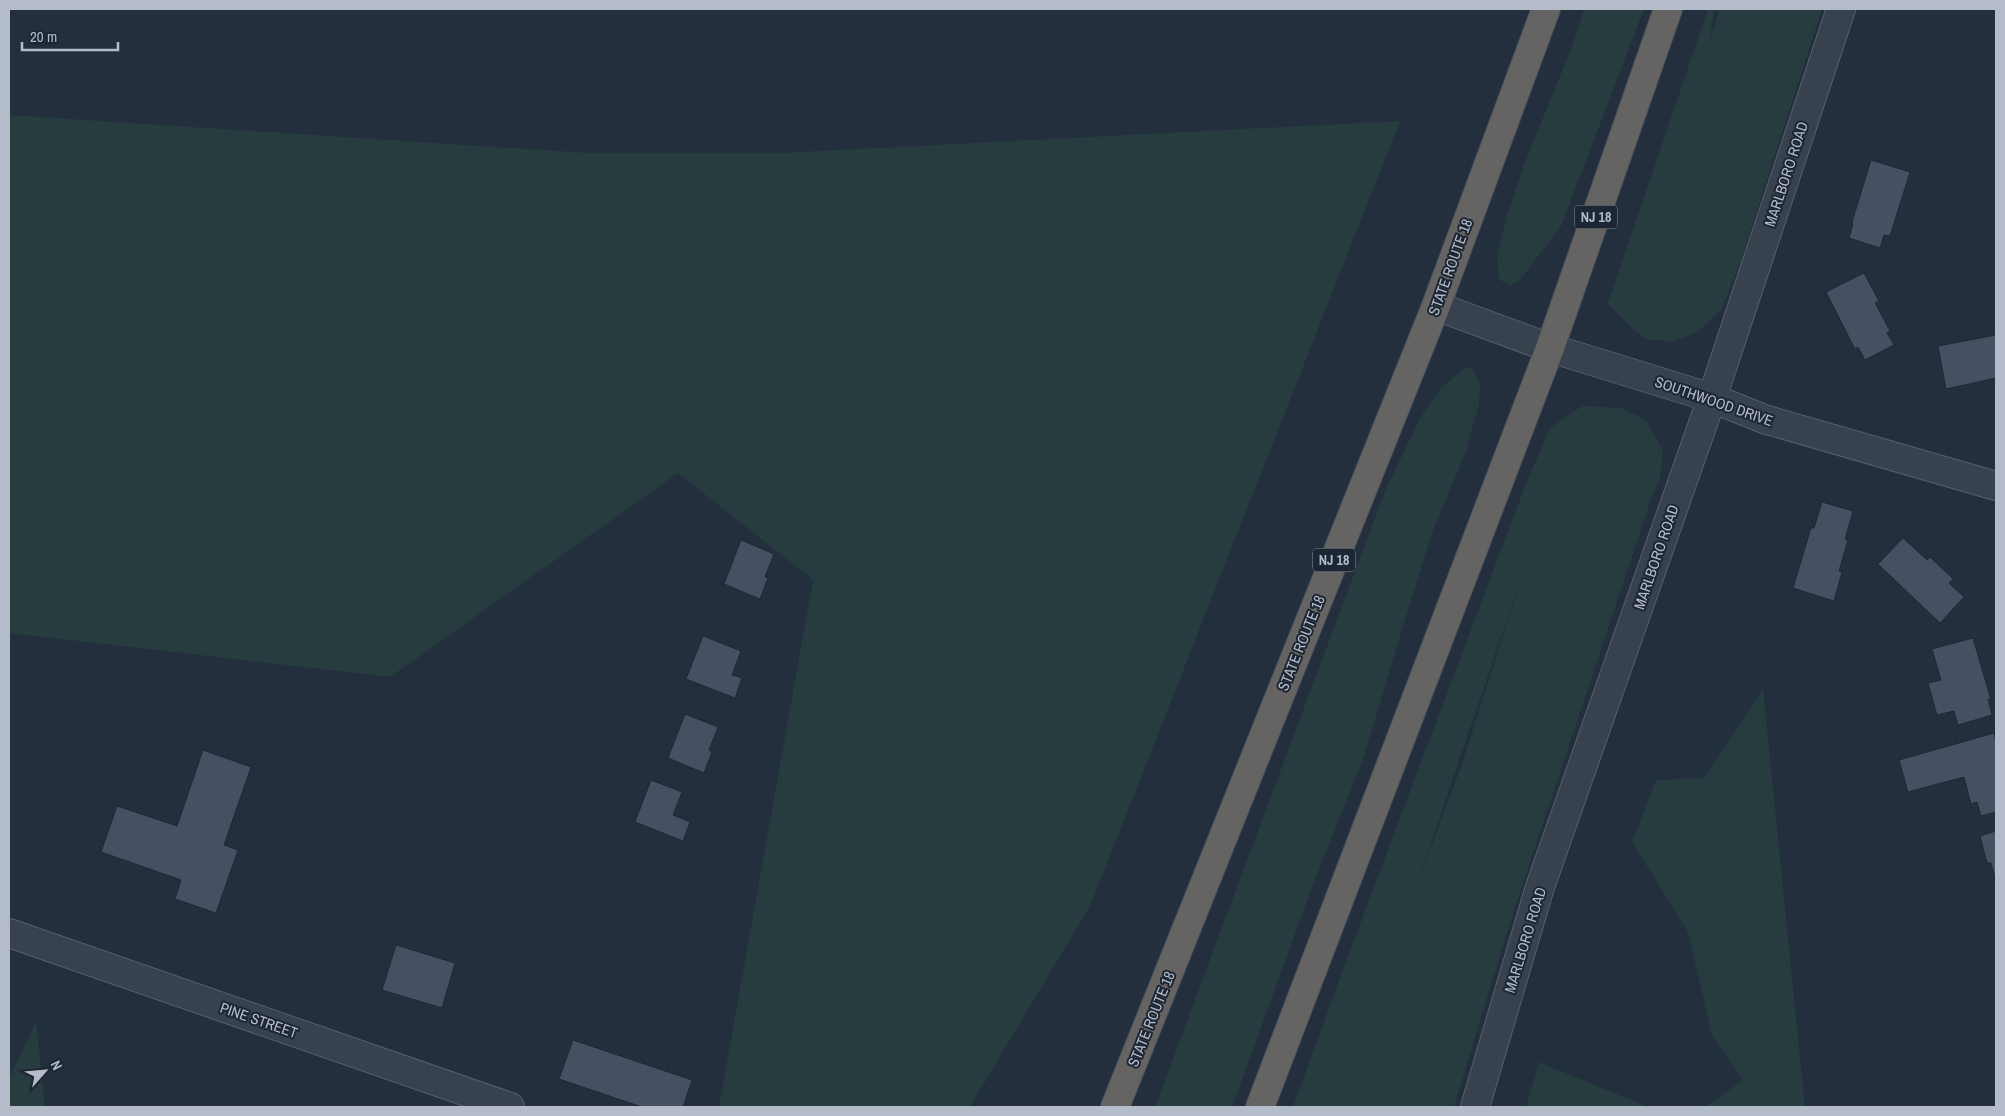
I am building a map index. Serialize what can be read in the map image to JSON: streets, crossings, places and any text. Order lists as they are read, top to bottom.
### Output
{
  "streets": {
    "highway": ["NJ 18", "STATE ROUTE 18"],
    "street": ["MARLBORO ROAD", "SOUTHWOOD DRIVE", "PINE STREET"]
  },
  "crossings": [
    ["MARLBORO ROAD", "SOUTHWOOD DRIVE"],
    ["NJ 18", "SOUTHWOOD DRIVE"],
    ["STATE ROUTE 18", "SOUTHWOOD DRIVE"]
  ],
  "scale_bar": "20 m",
  "north": "top right"
}
